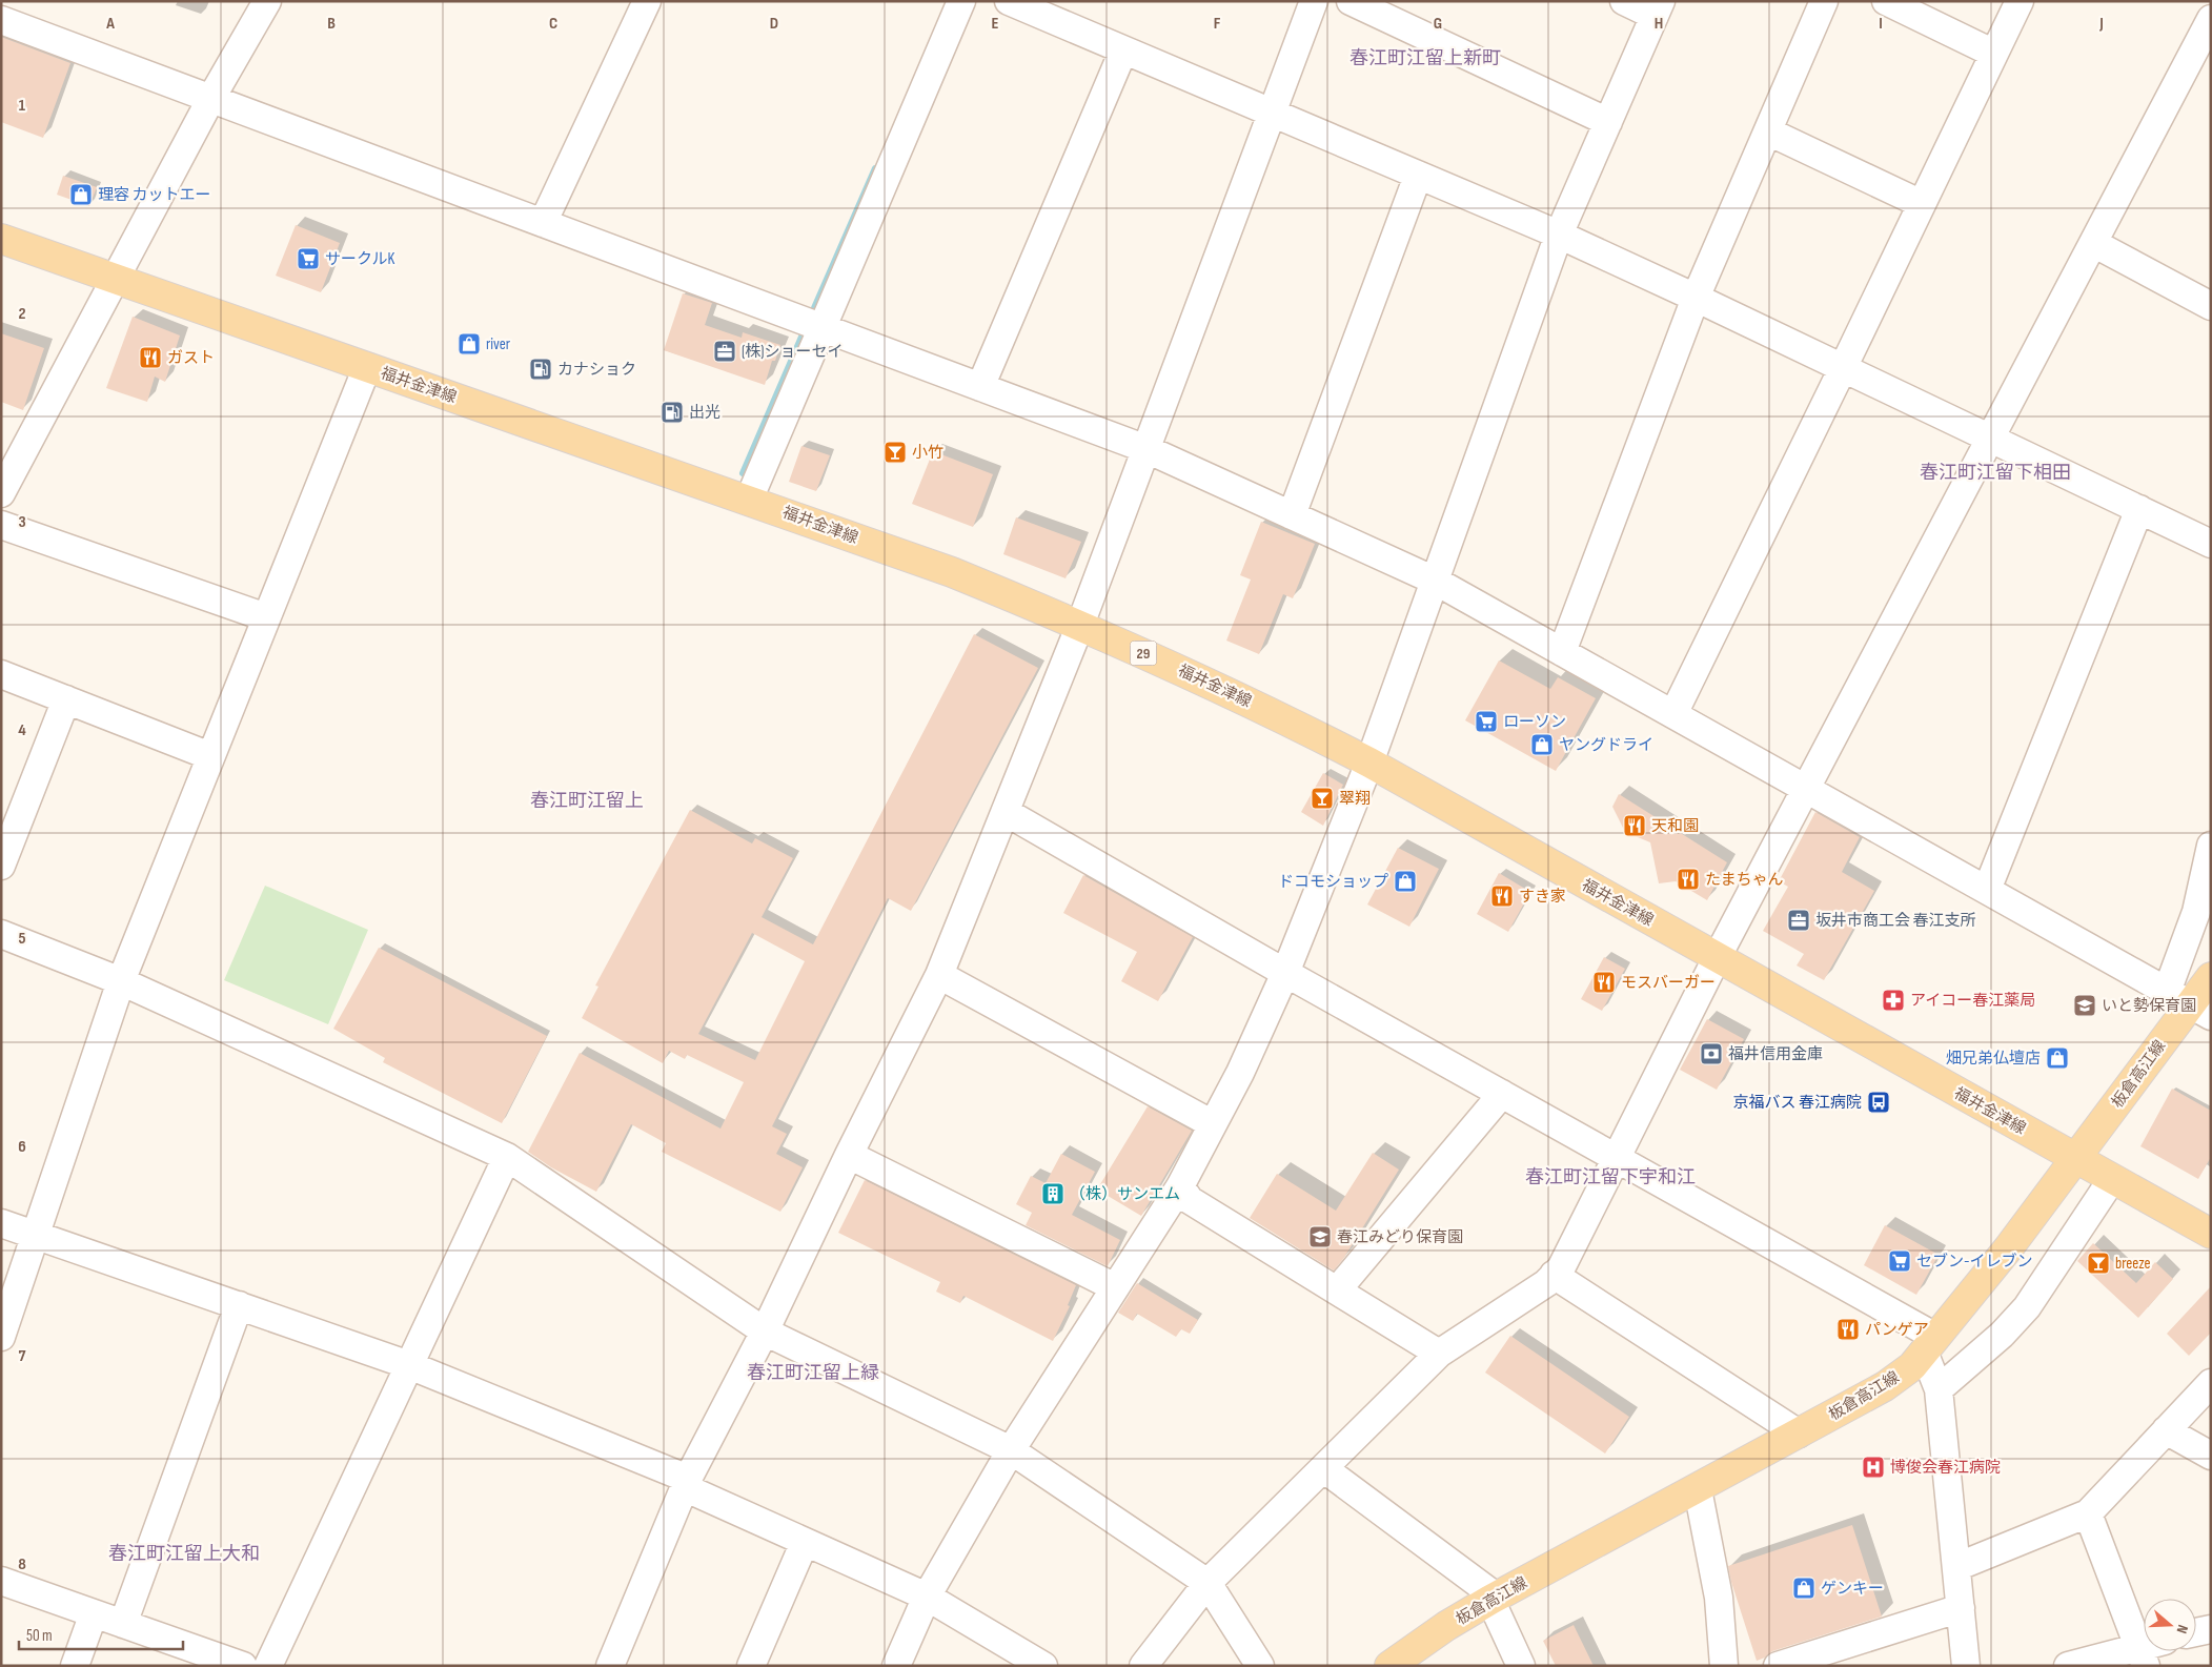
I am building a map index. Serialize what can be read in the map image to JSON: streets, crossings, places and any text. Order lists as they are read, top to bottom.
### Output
{
  "streets": {
    "main road": ["福井金津線", "29", "板倉高江線"]
  },
  "crossings": [
    ["福井金津線", "板倉高江線"]
  ],
  "districts": [
    "春江町江留上新町",
    "春江町江留下相田",
    "春江町江留上",
    "春江町江留下宇和江",
    "春江町江留上緑",
    "春江町江留上大和"
  ],
  "places": {
    "shop": [
      "理容 カットエー",
      "river",
      "ヤングドライ",
      "ドコモショップ",
      "畑兄弟仏壇店",
      "ゲンキー"
    ],
    "supermarket": ["サークルK", "ローソン", "セブン-イレブン"],
    "office": ["(株)ショーセイ", "坂井市商工会 春江支所"],
    "restaurant": [
      "ガスト",
      "天和園",
      "たまちゃん",
      "すき家",
      "モスバーガー",
      "パンゲア"
    ],
    "fuel station": ["カナショク", "出光"],
    "bar": ["小竹", "翠翔", "breeze"],
    "pharmacy": ["アイコー春江薬局"],
    "school or university": ["いと勢保育園", "春江みどり保育園"],
    "bank": ["福井信用金庫"],
    "bus stop": ["京福バス 春江病院"],
    "building": ["（株）サンエム"],
    "hospital": ["博俊会春江病院"]
  },
  "scale_bar": "50 m",
  "north": "right",
  "grid": {
    "columns": [
      "A",
      "B",
      "C",
      "D",
      "E",
      "F",
      "G",
      "H",
      "I",
      "J"
    ],
    "rows": [
      "1",
      "2",
      "3",
      "4",
      "5",
      "6",
      "7",
      "8"
    ]
  }
}
